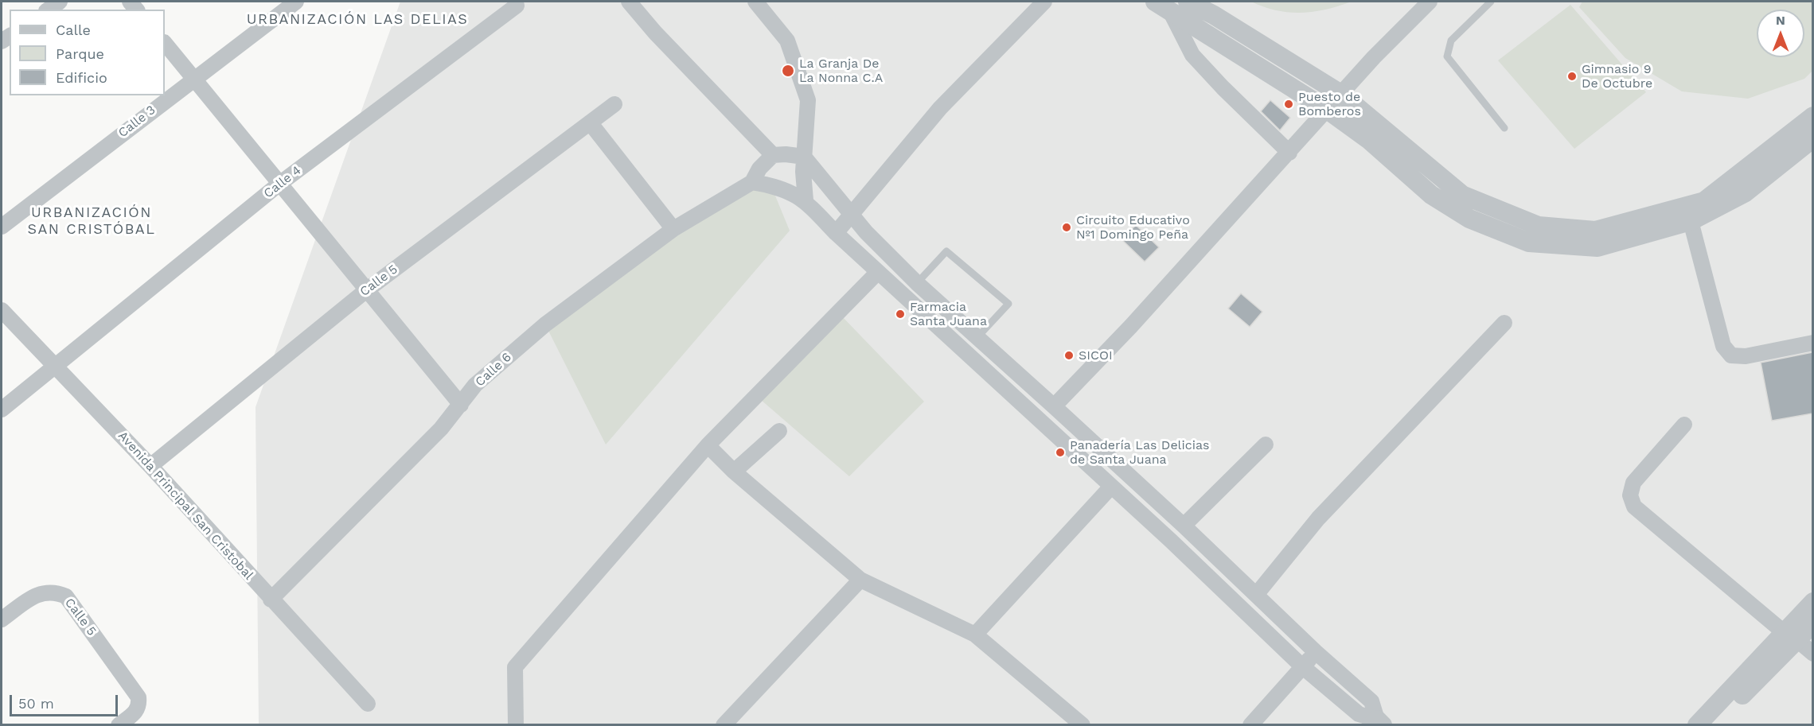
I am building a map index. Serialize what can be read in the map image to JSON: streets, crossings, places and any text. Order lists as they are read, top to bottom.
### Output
{
  "streets": {
    "street": [
      "Calle 3",
      "Calle 4",
      "Calle 5",
      "Calle 6",
      "Avenida Principal San Cristobal"
    ]
  },
  "crossings": [
    ["Calle 4", "Avenida Principal San Cristobal"],
    ["Calle 5", "Avenida Principal San Cristobal"],
    ["Calle 6", "Avenida Principal San Cristobal"]
  ],
  "districts": ["URBANIZACIÓN LAS DELIAS", "URBANIZACIÓN SAN CRISTÓBAL"],
  "places": [
    "La Granja De La Nonna C.A",
    "Gimnasio 9 De Octubre",
    "Puesto de Bomberos",
    "Circuito Educativo Nº1 Domingo Peña",
    "Farmacia Santa Juana",
    "SICOI",
    "Panadería Las Delicias de Santa Juana"
  ],
  "legend": ["Calle", "Parque", "Edificio"],
  "scale_bar": "50 m",
  "north": "top"
}
